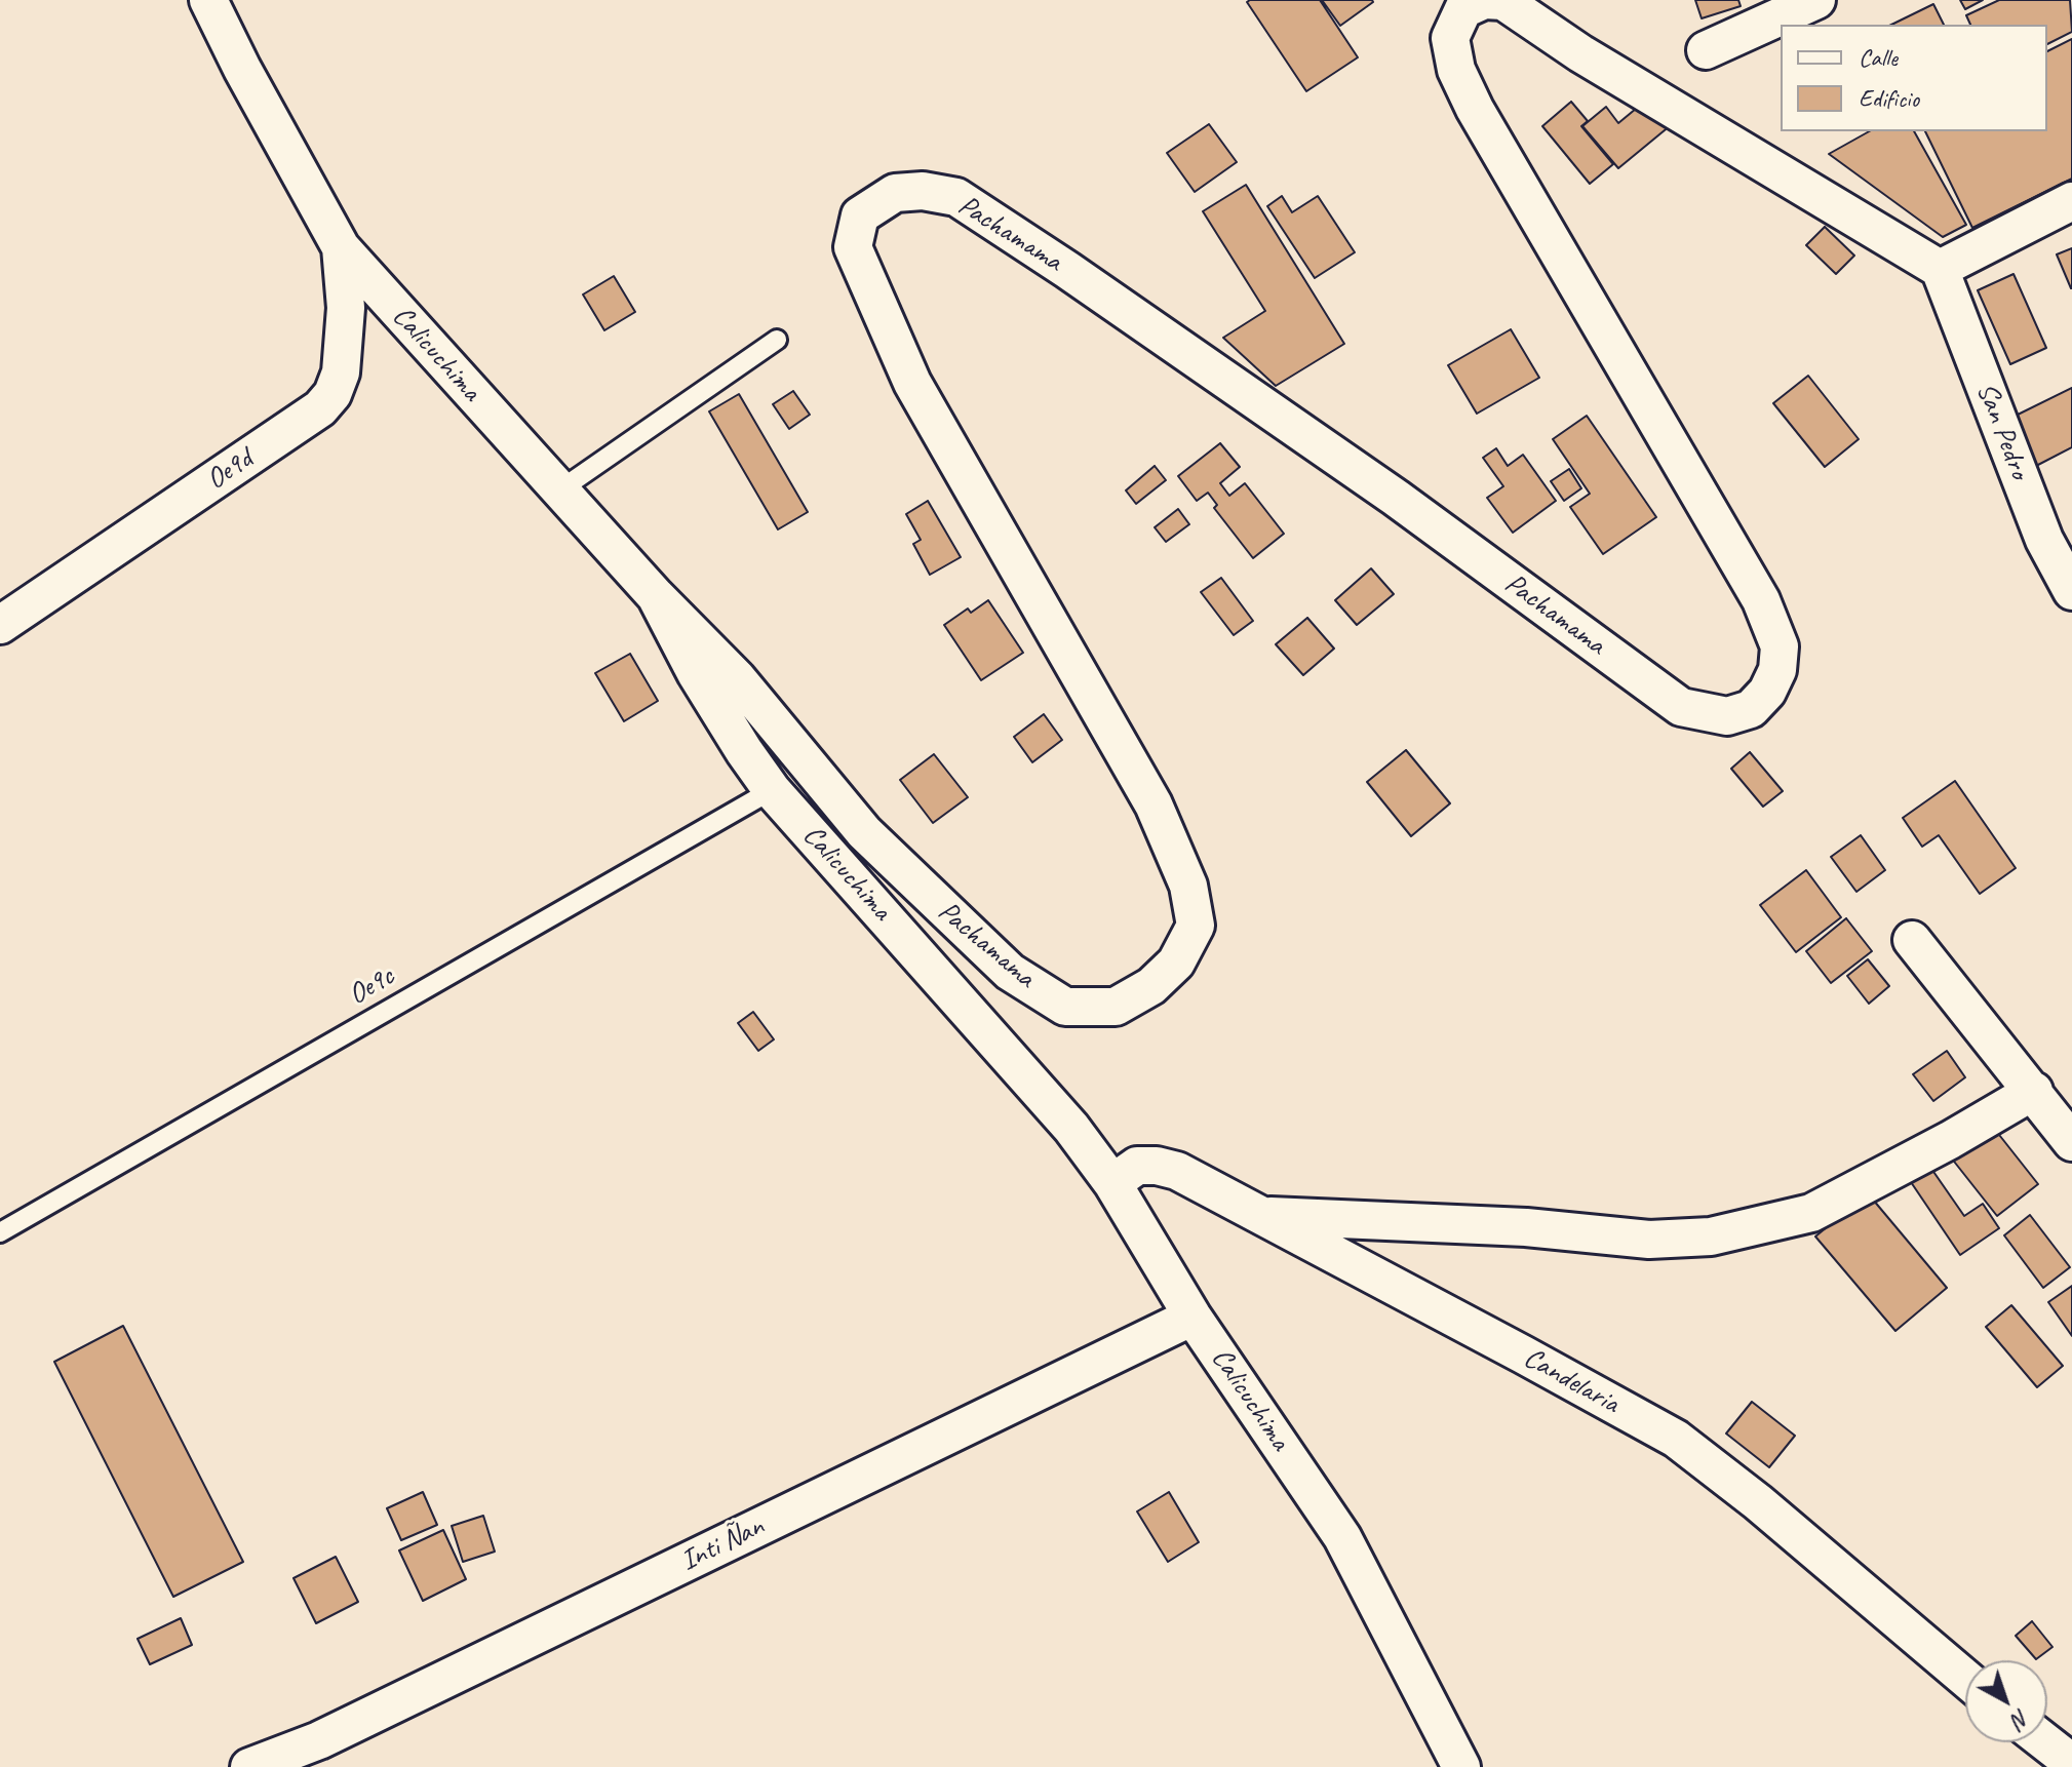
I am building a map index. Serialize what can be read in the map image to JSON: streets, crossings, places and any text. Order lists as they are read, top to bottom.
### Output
{
  "streets": {
    "street": [
      "Pachamama",
      "Calicuchima",
      "San Pedro",
      "Oe9d",
      "Candelaria",
      "Inti Ñan"
    ],
    "lane": ["Oe9c"]
  },
  "crossings": [
    ["Pachamama", "Calicuchima"],
    ["Pachamama", "San Pedro"],
    ["Calicuchima", "Oe9d"],
    ["Calicuchima", "Oe9c"],
    ["Calicuchima", "Candelaria"],
    ["Calicuchima", "Inti Ñan"]
  ],
  "legend": ["Calle", "Edificio"],
  "north": "bottom right"
}
